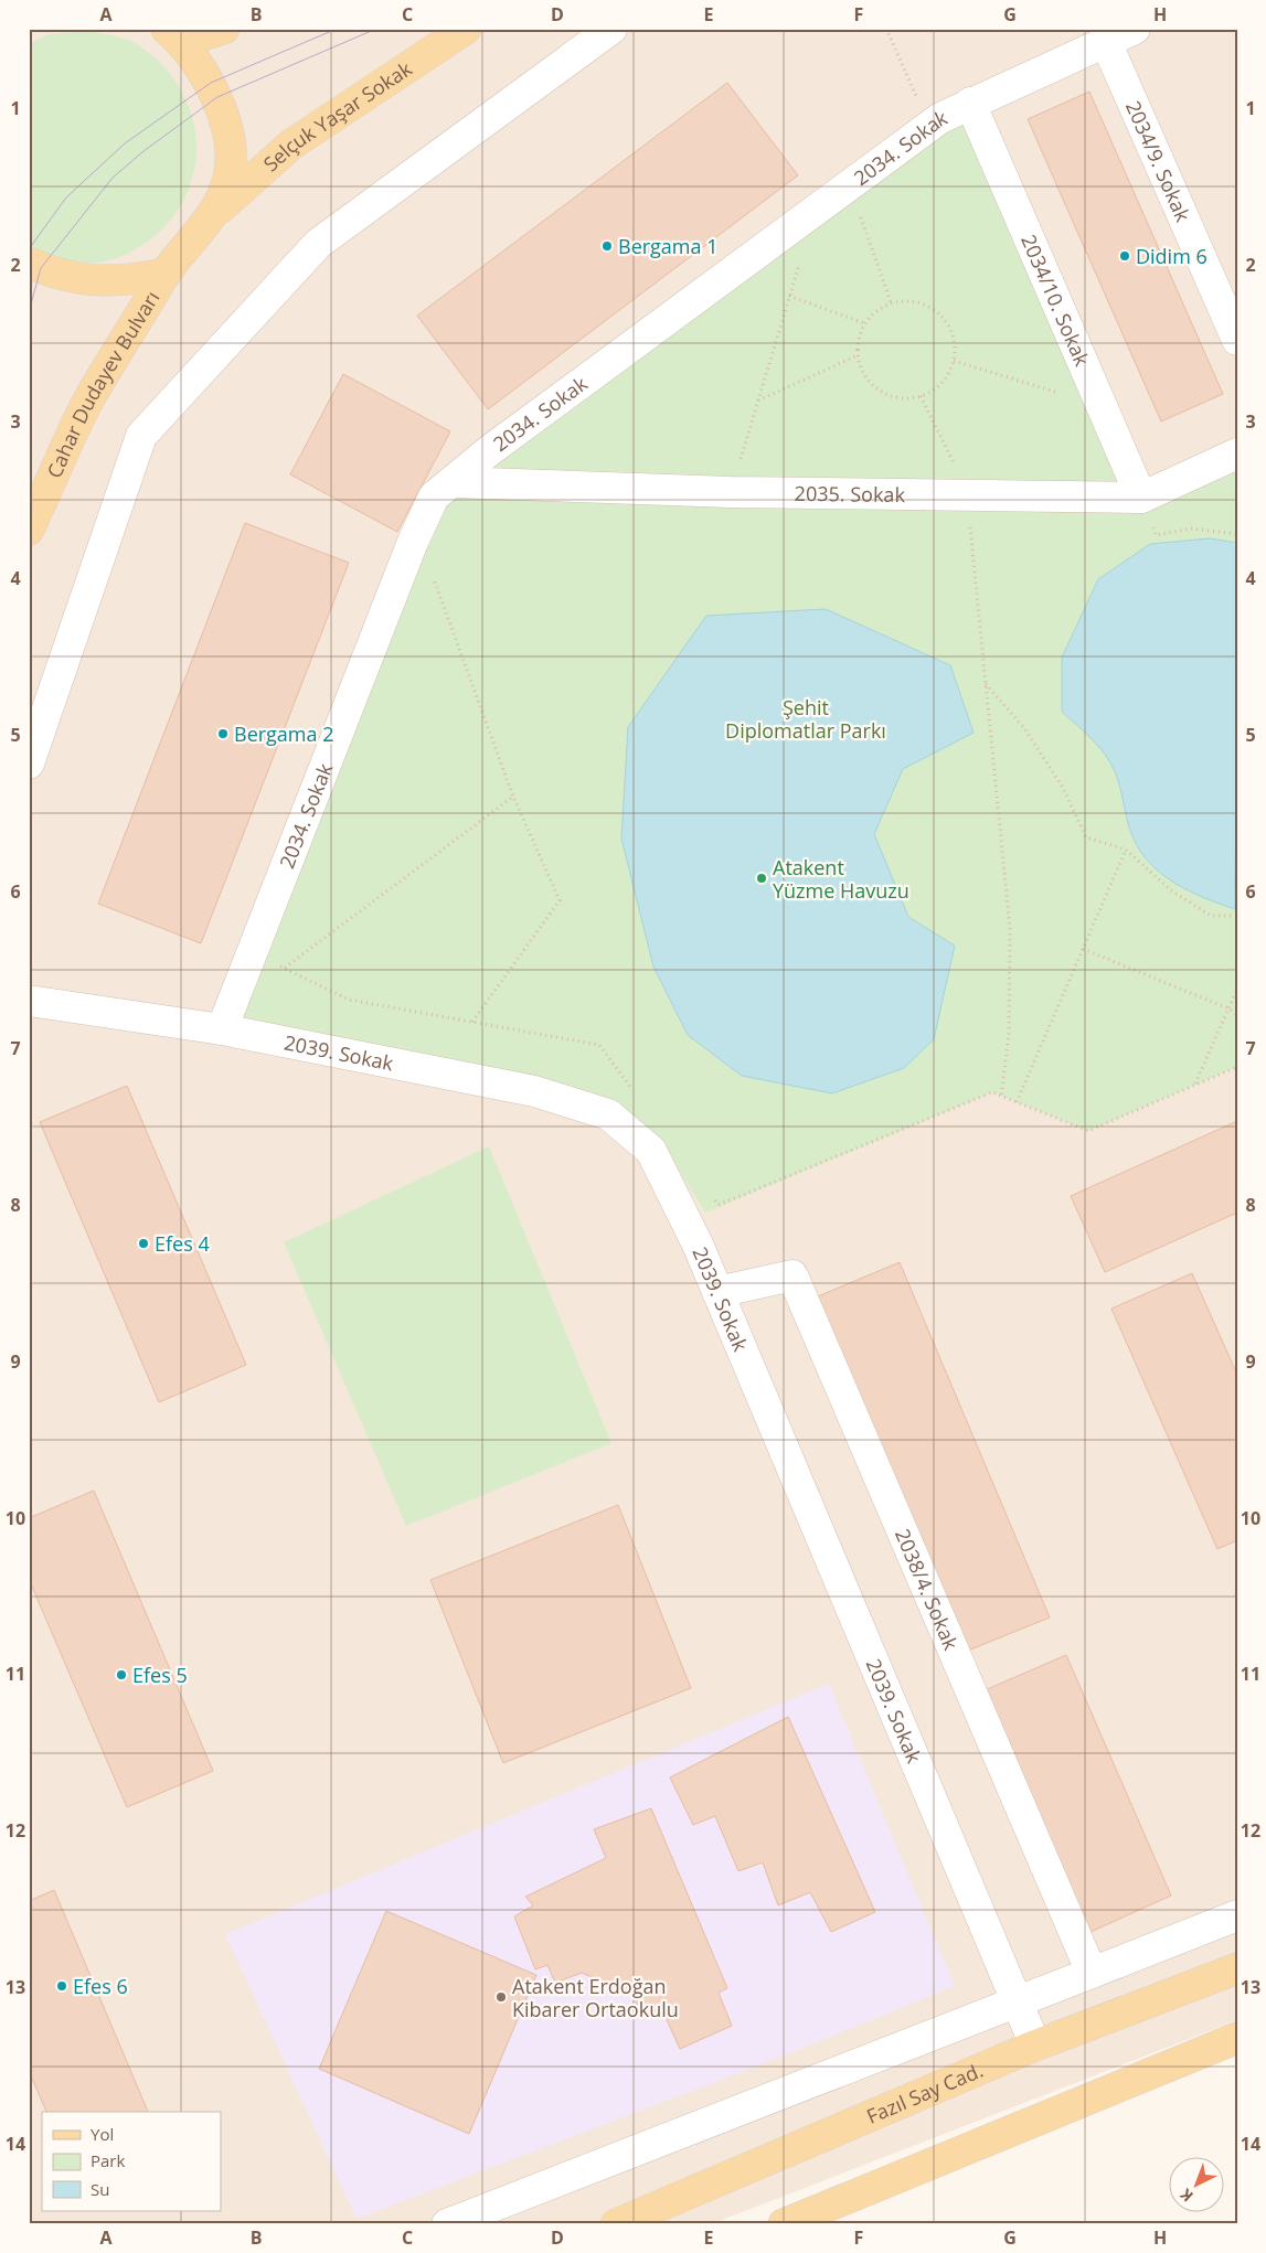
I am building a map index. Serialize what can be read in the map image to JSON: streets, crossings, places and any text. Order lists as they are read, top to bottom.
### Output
{
  "streets": {
    "main road": ["Selçuk Yaşar Sokak", "Cahar Dudayev Bulvarı", "Fazıl Say Cad."],
    "street": [
      "2034. Sokak",
      "2034/9. Sokak",
      "2034/10. Sokak",
      "2035. Sokak",
      "2039. Sokak",
      "2038/4. Sokak"
    ]
  },
  "crossings": [
    ["Selçuk Yaşar Sokak", "Cahar Dudayev Bulvarı"],
    ["2034. Sokak", "2034/9. Sokak"],
    ["2034. Sokak", "2034/10. Sokak"],
    ["2034. Sokak", "2035. Sokak"],
    ["2034. Sokak", "2039. Sokak"],
    ["2034/10. Sokak", "2035. Sokak"],
    ["2039. Sokak", "2038/4. Sokak"],
    ["2039. Sokak", "Fazıl Say Cad."]
  ],
  "parks": ["Şehit Diplomatlar Parkı"],
  "places": [
    "Bergama 1",
    "Didim 6",
    "Bergama 2",
    "Atakent Yüzme Havuzu",
    "Efes 4",
    "Efes 5",
    "Efes 6",
    "Atakent Erdoğan Kibarer Ortaokulu"
  ],
  "legend": ["Yol", "Park", "Su"],
  "north": "bottom left",
  "grid": {
    "columns": [
      "A",
      "B",
      "C",
      "D",
      "E",
      "F",
      "G",
      "H"
    ],
    "rows": [
      "1",
      "2",
      "3",
      "4",
      "5",
      "6",
      "7",
      "8",
      "9",
      "10",
      "11",
      "12",
      "13",
      "14"
    ]
  }
}
